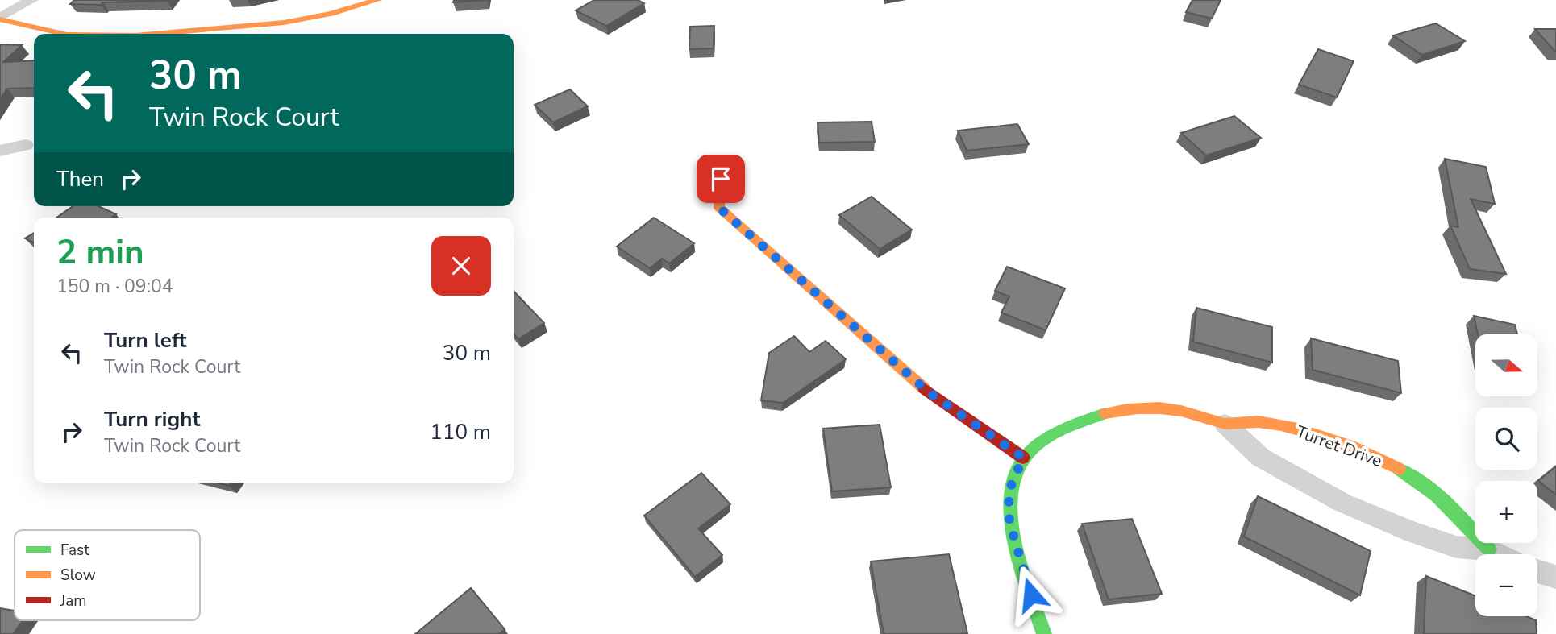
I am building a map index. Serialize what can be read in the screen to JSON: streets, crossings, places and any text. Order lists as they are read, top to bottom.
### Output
{
  "streets": {
    "street": ["Turret Drive"]
  },
  "legend": ["Fast", "Slow", "Jam"],
  "north": "right",
  "page": {
    "turn": ["30 m", "Twin Rock Court"],
    "then": "Then",
    "heading": ["2 min", "150 m · 09:04"],
    "list": [
      {
        "name": "Turn left",
        "note": "Twin Rock Court",
        "value": "30 m"
      },
      {
        "name": "Turn right",
        "note": "Twin Rock Court",
        "value": "110 m"
      }
    ],
    "map_buttons": ["+", "−"]
  }
}
